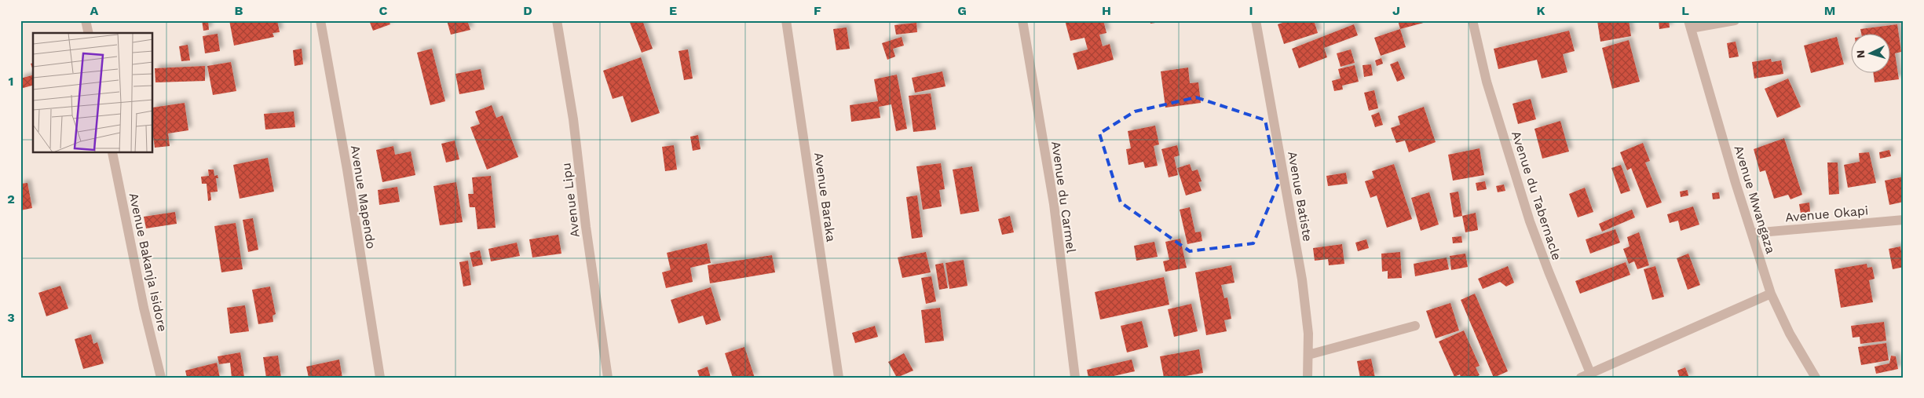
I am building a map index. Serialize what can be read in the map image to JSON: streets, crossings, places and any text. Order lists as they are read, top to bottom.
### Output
{
  "streets": {
    "street": [
      "Avenue du Tabernacle",
      "Avenue Batiste",
      "Avenue Mapendo",
      "Avenue Baraka",
      "Avenue du Carmel",
      "Avenue Mwangaza",
      "Avenue Lipu",
      "Avenue Okapi",
      "Avenue Bakanja Isidore"
    ]
  },
  "crossings": [
    ["Avenue Mwangaza", "Avenue Okapi"]
  ],
  "north": "left",
  "grid": {
    "columns": [
      "A",
      "B",
      "C",
      "D",
      "E",
      "F",
      "G",
      "H",
      "I",
      "J",
      "K",
      "L",
      "M"
    ],
    "rows": ["1", "2", "3"]
  }
}
